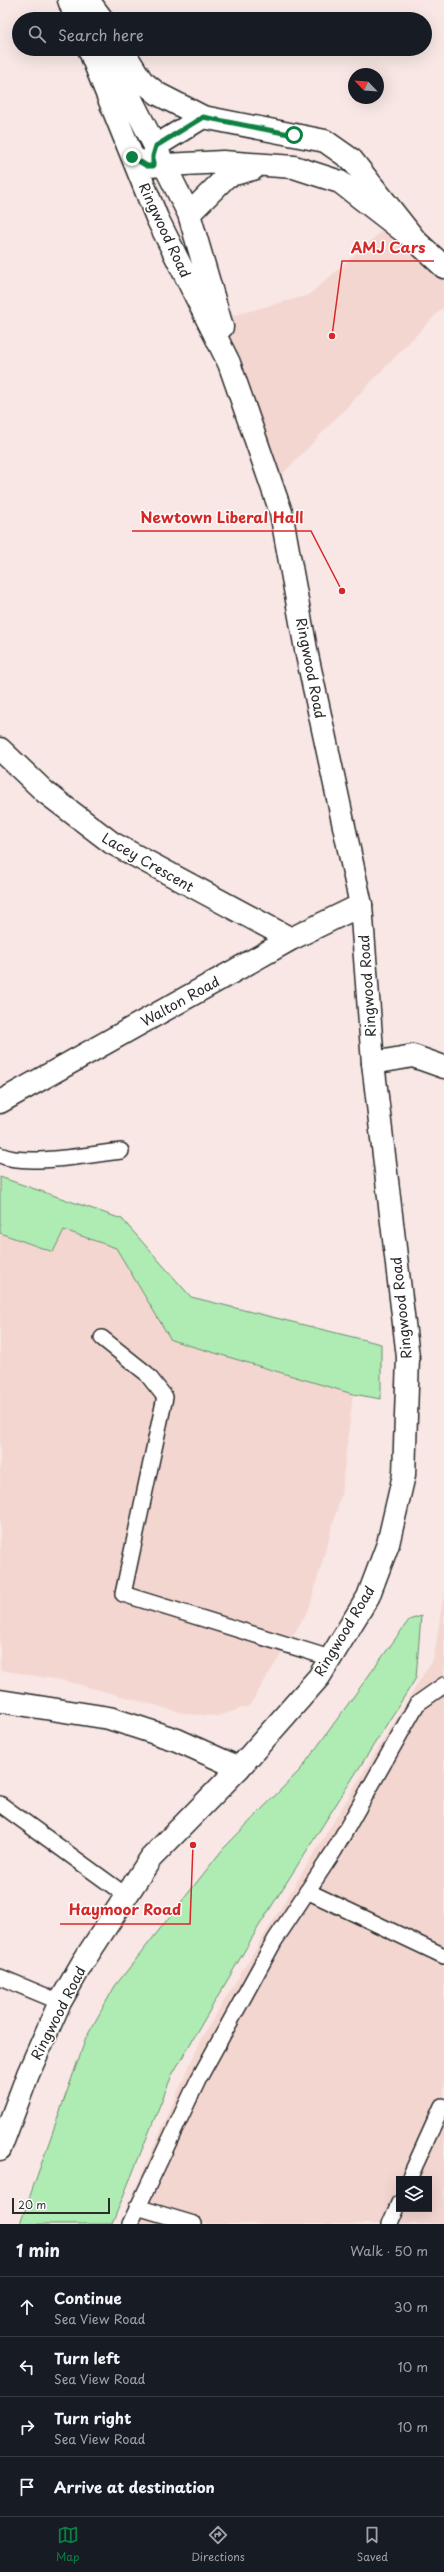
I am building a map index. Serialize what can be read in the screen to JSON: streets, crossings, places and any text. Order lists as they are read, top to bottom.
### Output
{
  "streets": {
    "main road": ["Ringwood Road", "Lacey Crescent", "Walton Road"]
  },
  "crossings": [
    ["Ringwood Road", "Walton Road"],
    ["Lacey Crescent", "Walton Road"]
  ],
  "places": ["AMJ Cars", "Newtown Liberal Hall", "Haymoor Road"],
  "scale_bar": "20 m",
  "north": "top left",
  "page": {
    "search": "Search here",
    "scale": "20 m",
    "heading": ["1 min", "Walk · 50 m"],
    "list": [
      ["Continue", "Sea View Road", "30 m"],
      ["Turn left", "Sea View Road", "10 m"],
      ["Turn right", "Sea View Road", "10 m"],
      "Arrive at destination"
    ],
    "nav": ["Map", "Directions", "Saved"]
  }
}
